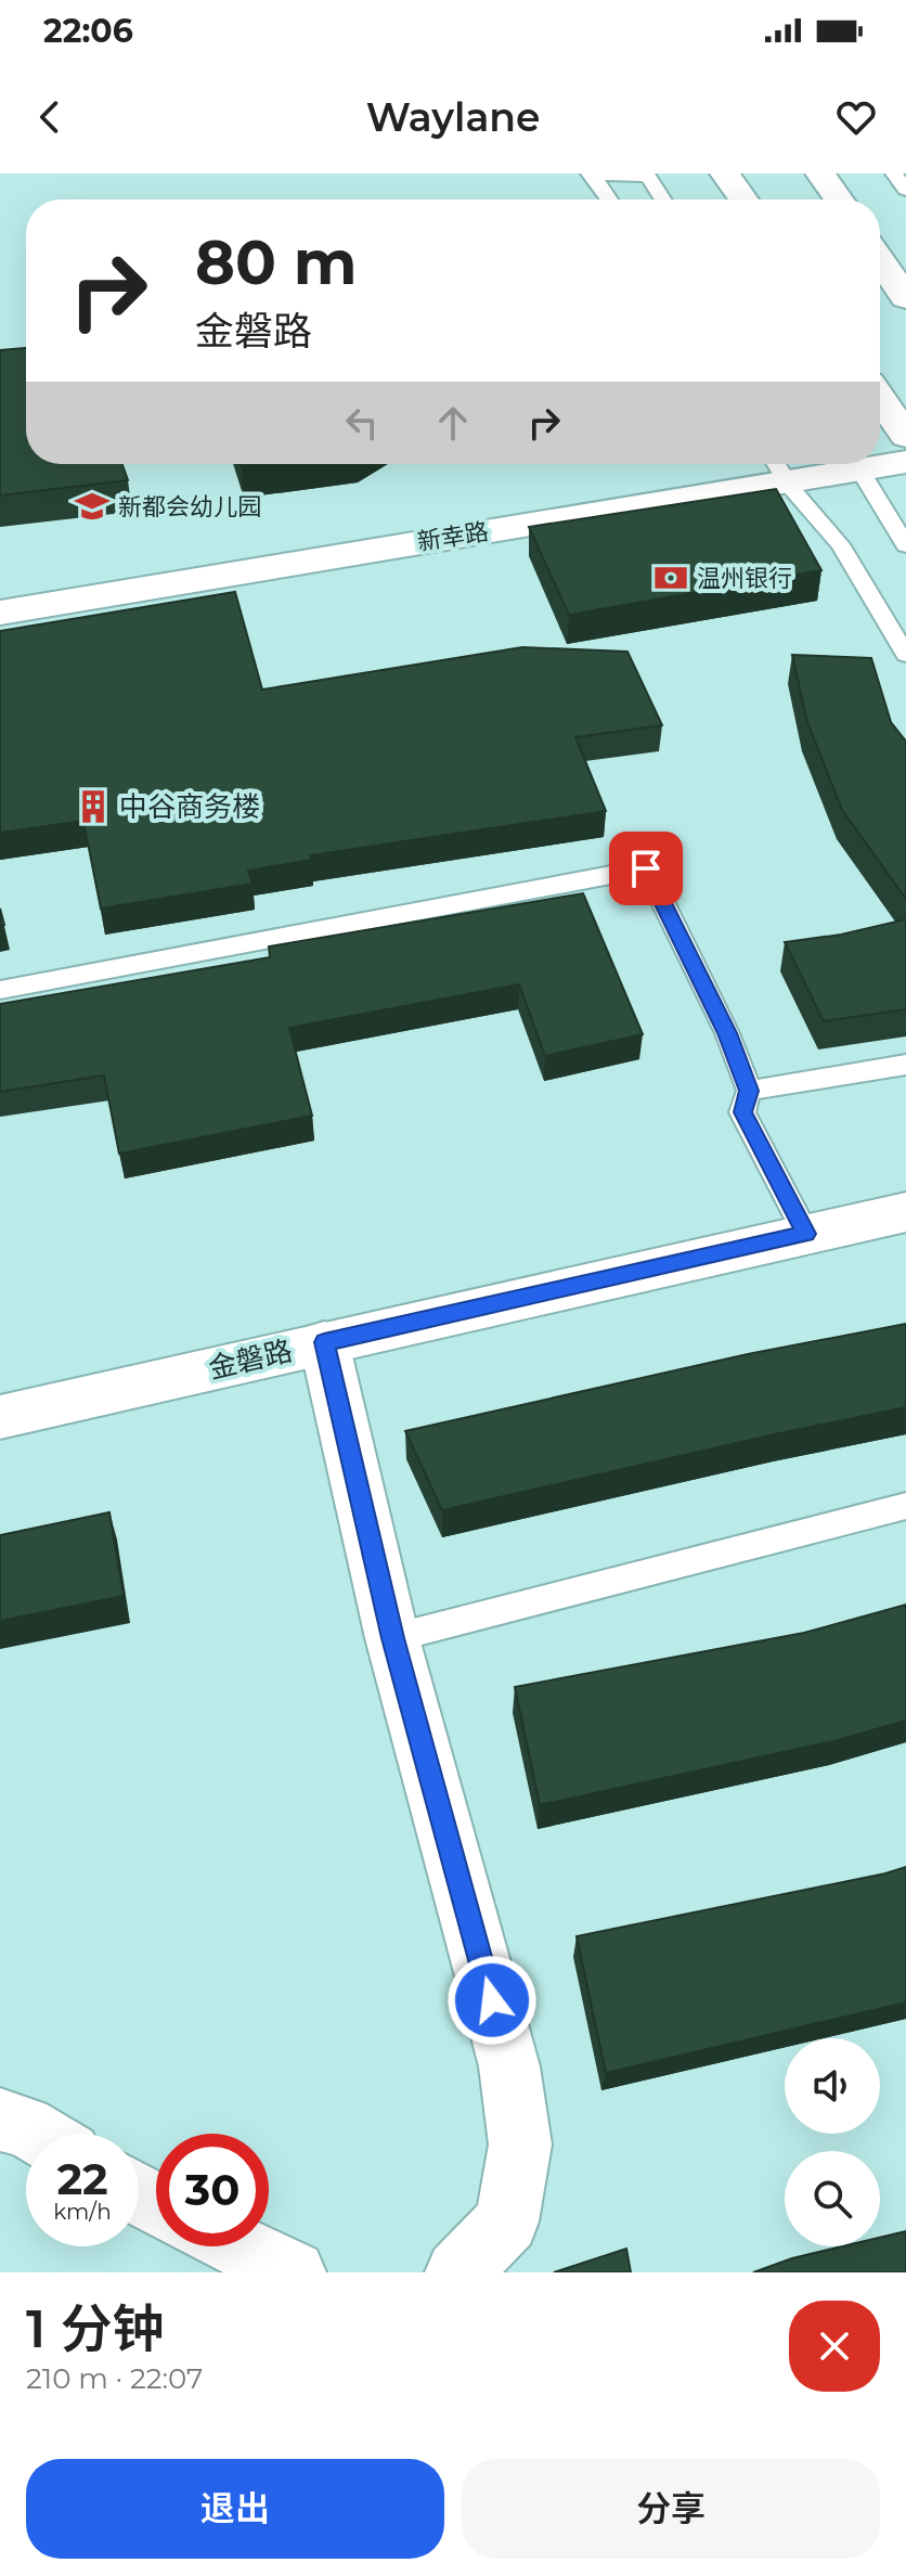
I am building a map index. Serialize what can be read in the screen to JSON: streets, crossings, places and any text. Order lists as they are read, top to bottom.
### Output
{
  "streets": {
    "street": ["新幸路", "金磐路"]
  },
  "places": {
    "school or university": ["新都会幼儿园"],
    "bank": ["温州银行"],
    "building": ["中谷商务楼"]
  },
  "page": {
    "status": "22:06",
    "header": "Waylane",
    "turn": ["80 m", "金磐路"],
    "speed": "22 km/h",
    "limit": "30",
    "heading": ["1 分钟", "210 m · 22:07"],
    "buttons": ["退出", "分享"]
  }
}
